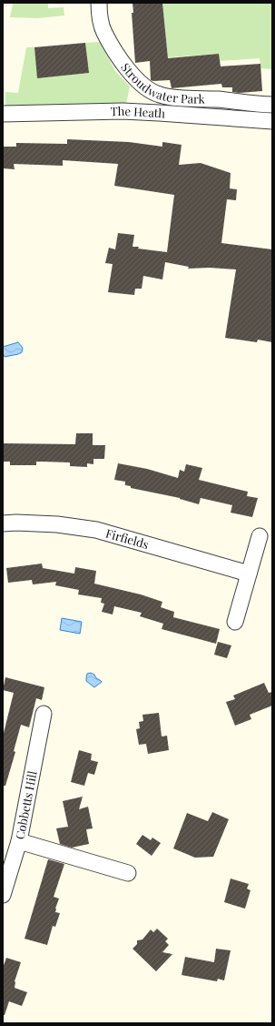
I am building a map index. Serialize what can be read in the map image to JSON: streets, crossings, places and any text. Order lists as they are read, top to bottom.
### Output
{
  "streets": {
    "street": [
      "Stroudwater Park",
      "The Heath",
      "Firfields",
      "Cobbetts Hill"
    ]
  }
}
